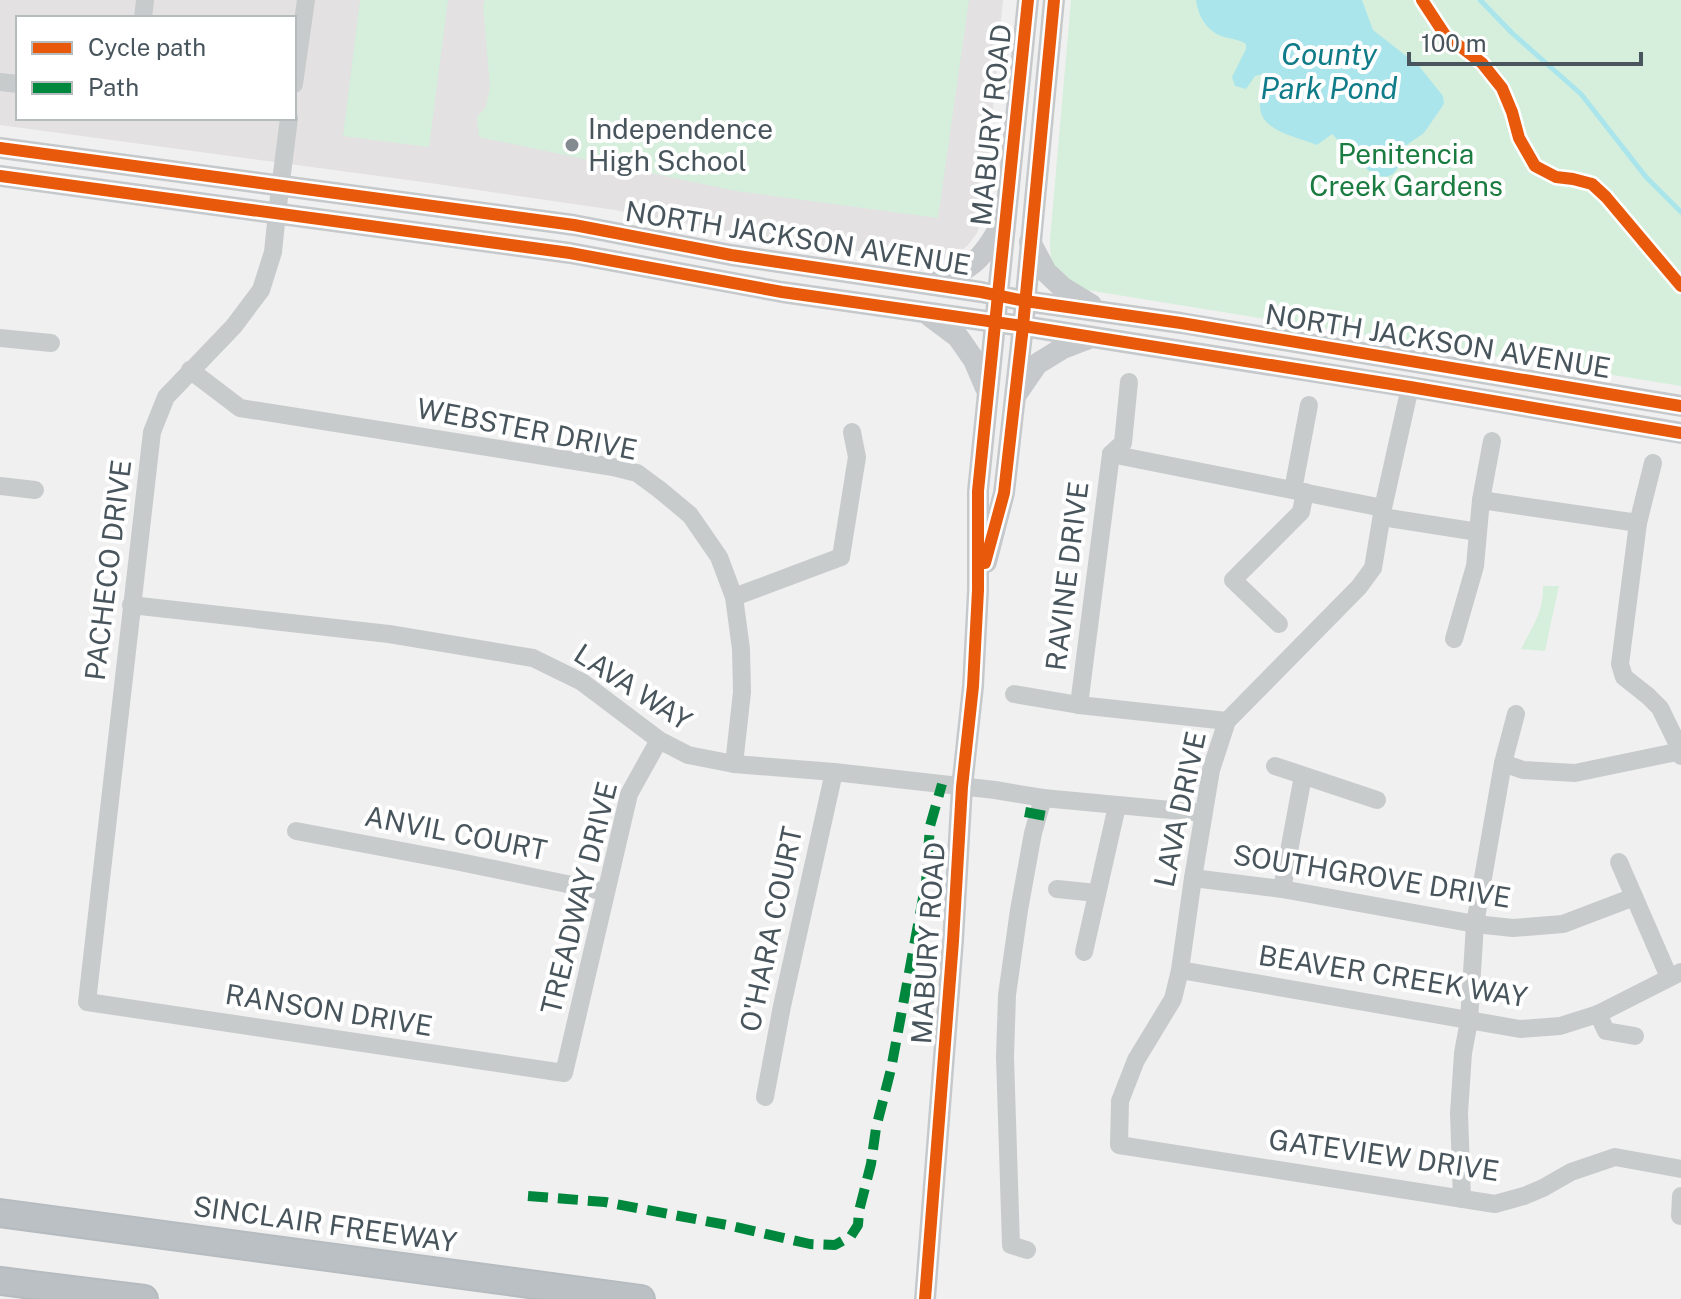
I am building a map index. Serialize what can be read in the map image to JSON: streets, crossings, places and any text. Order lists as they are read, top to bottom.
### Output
{
  "streets": {
    "highway": ["SINCLAIR FREEWAY"],
    "main road": ["MABURY ROAD", "NORTH JACKSON AVENUE"],
    "street": [
      "WEBSTER DRIVE",
      "PACHECO DRIVE",
      "RAVINE DRIVE",
      "LAVA WAY",
      "LAVA DRIVE",
      "ANVIL COURT",
      "SOUTHGROVE DRIVE",
      "TREADWAY DRIVE",
      "O'HARA COURT",
      "BEAVER CREEK WAY",
      "RANSON DRIVE",
      "GATEVIEW DRIVE"
    ]
  },
  "crossings": [
    ["MABURY ROAD", "NORTH JACKSON AVENUE"],
    ["MABURY ROAD", "LAVA WAY"],
    ["NORTH JACKSON AVENUE", "PACHECO DRIVE"],
    ["NORTH JACKSON AVENUE", "LAVA DRIVE"],
    ["WEBSTER DRIVE", "PACHECO DRIVE"],
    ["WEBSTER DRIVE", "LAVA WAY"],
    ["PACHECO DRIVE", "LAVA WAY"],
    ["PACHECO DRIVE", "RANSON DRIVE"],
    ["LAVA WAY", "LAVA DRIVE"],
    ["LAVA WAY", "TREADWAY DRIVE"],
    ["LAVA WAY", "O'HARA COURT"],
    ["LAVA DRIVE", "SOUTHGROVE DRIVE"],
    ["LAVA DRIVE", "BEAVER CREEK WAY"],
    ["LAVA DRIVE", "GATEVIEW DRIVE"],
    ["ANVIL COURT", "TREADWAY DRIVE"],
    ["TREADWAY DRIVE", "RANSON DRIVE"]
  ],
  "water": ["County Park Pond"],
  "parks": ["Penitencia Creek Gardens"],
  "places": ["Independence High School"],
  "legend": ["Cycle path", "Path"],
  "scale_bar": "100 m"
}
